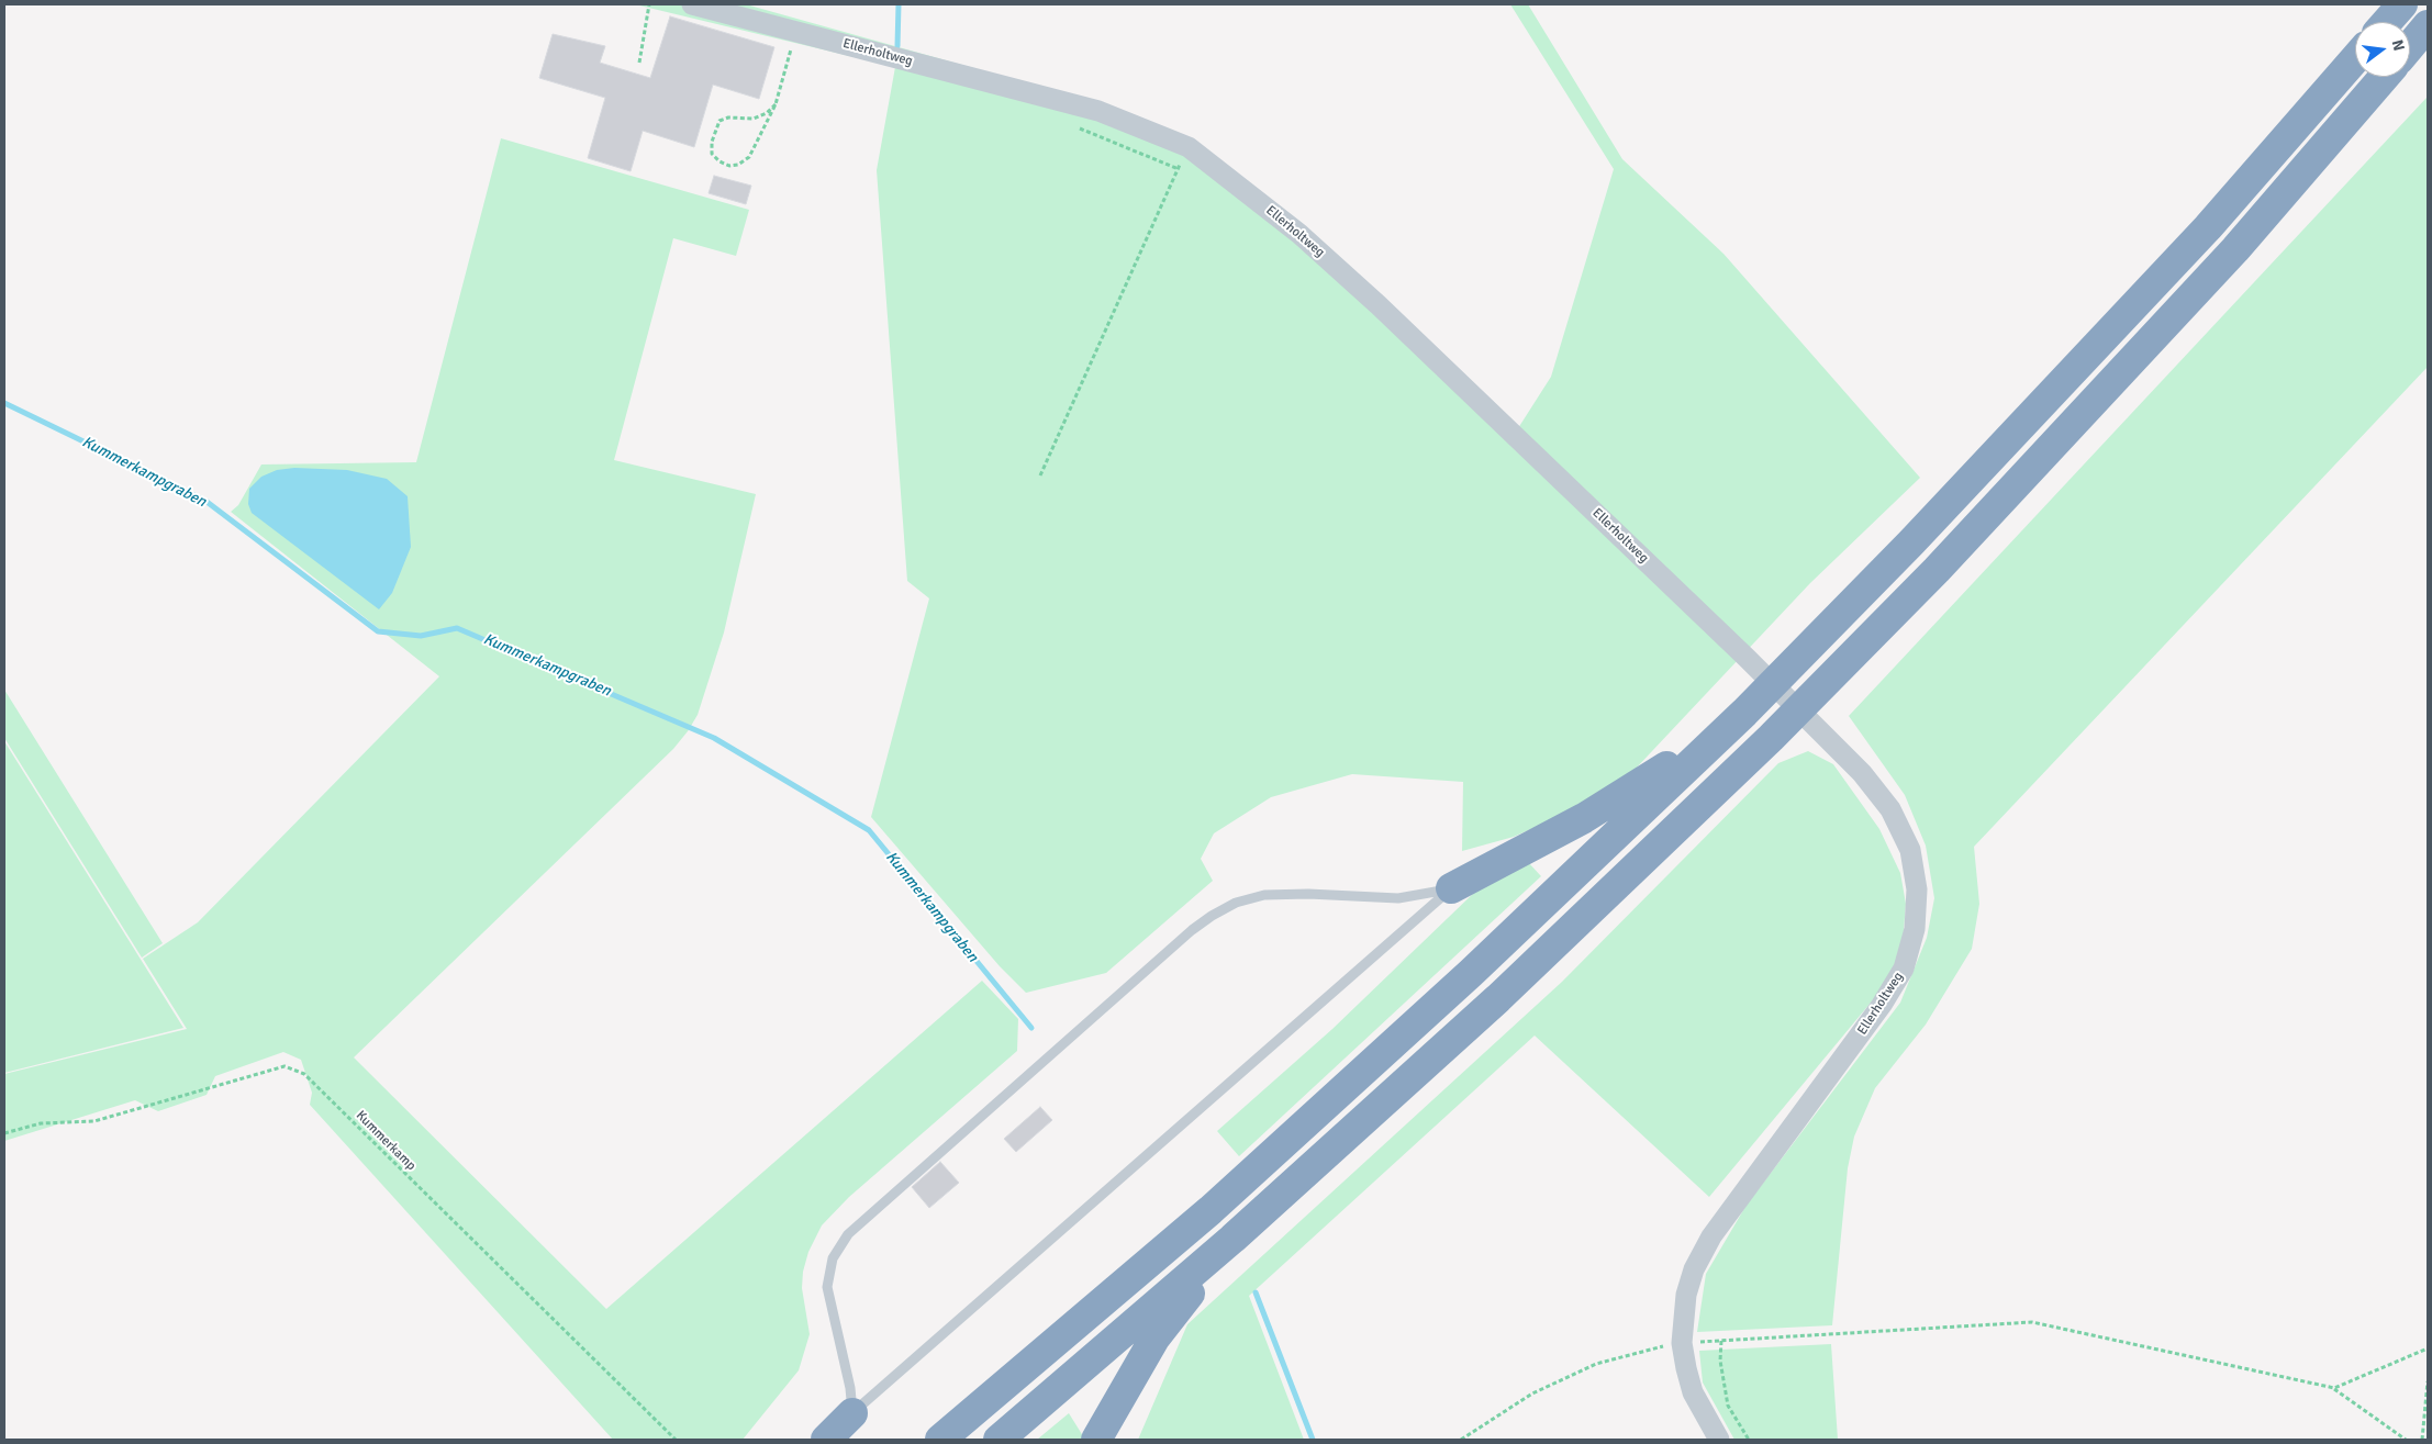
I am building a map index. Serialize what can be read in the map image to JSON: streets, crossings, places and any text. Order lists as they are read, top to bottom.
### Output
{
  "streets": {
    "street": ["Ellerholtweg"],
    "path": ["Kummerkamp"]
  },
  "water": ["Kummerkampgraben"],
  "north": "right"
}
